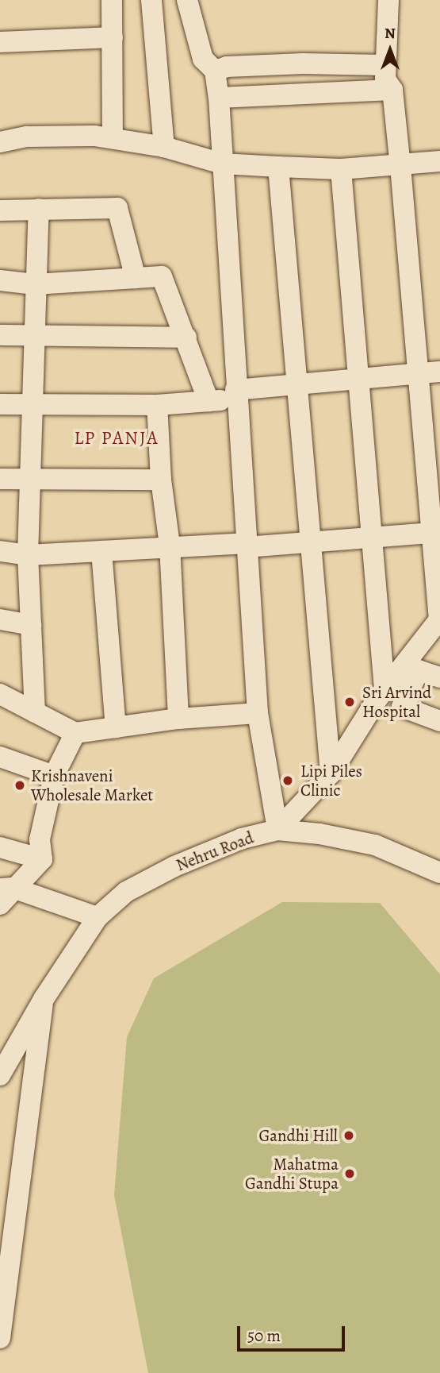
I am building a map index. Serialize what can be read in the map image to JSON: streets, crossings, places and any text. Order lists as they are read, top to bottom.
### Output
{
  "streets": {
    "street": ["Nehru Road"]
  },
  "districts": ["LP PANJA"],
  "places": [
    "Sri Arvind Hospital",
    "Lipi Piles Clinic",
    "Krishnaveni Wholesale Market",
    "Gandhi Hill",
    "Mahatma Gandhi Stupa"
  ],
  "scale_bar": "50 m",
  "north": "top"
}
